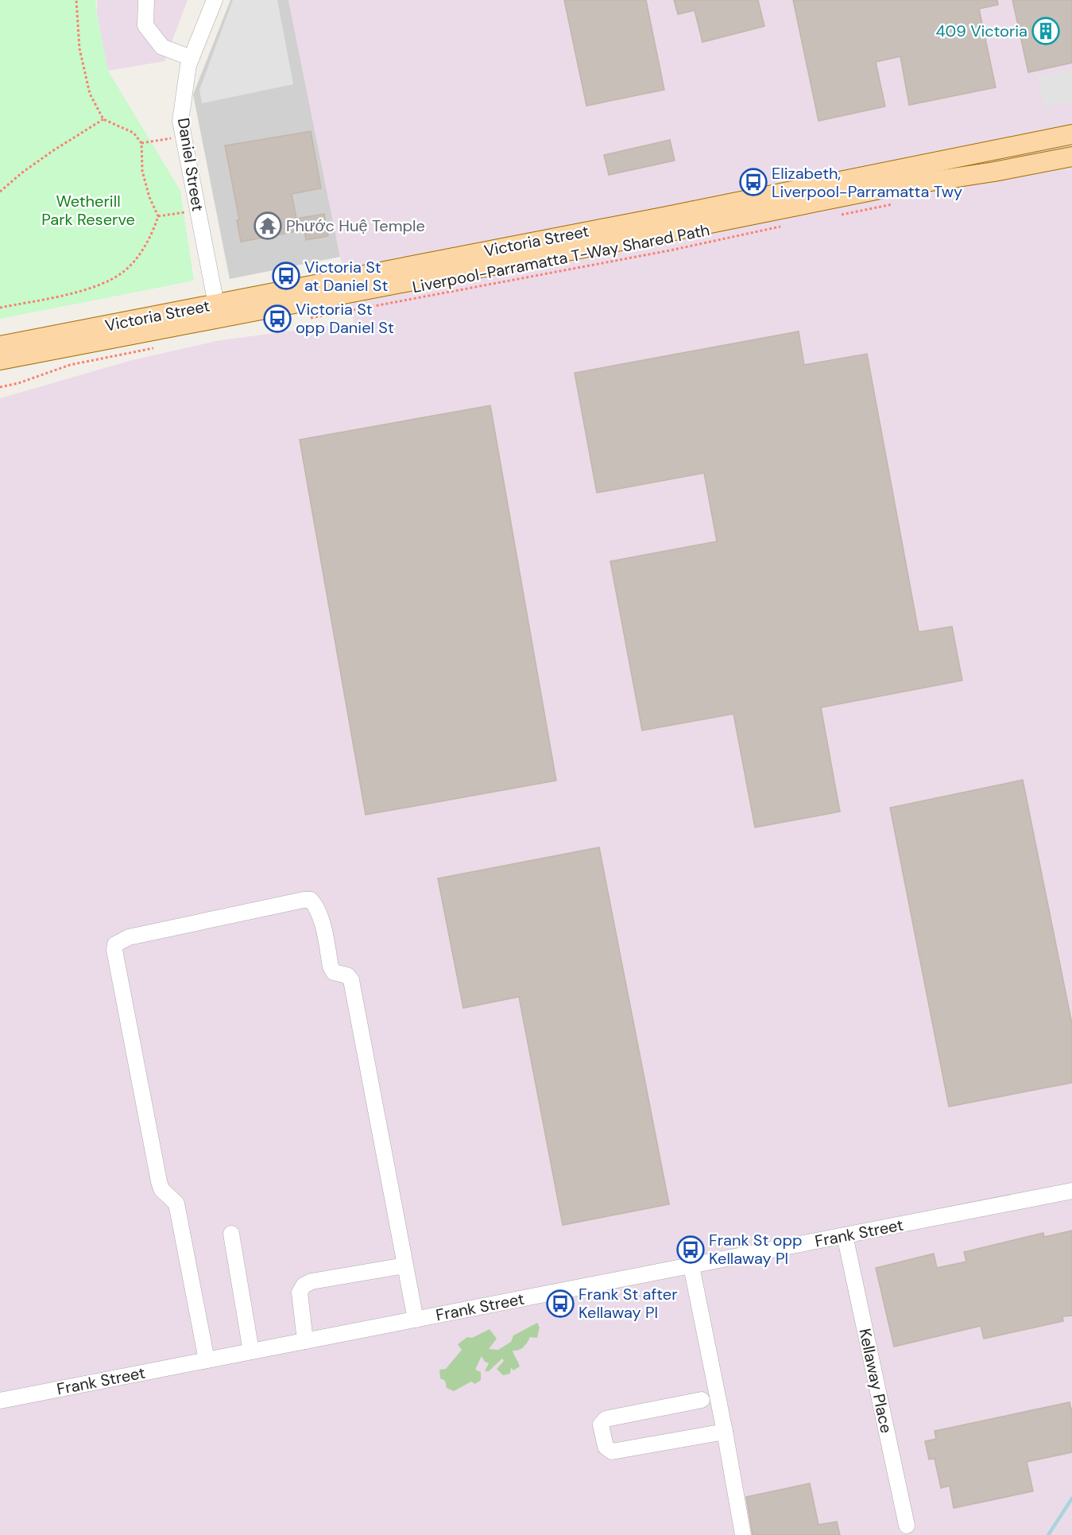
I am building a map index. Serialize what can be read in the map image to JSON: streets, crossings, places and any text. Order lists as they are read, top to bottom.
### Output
{
  "streets": {
    "main road": ["Victoria Street"],
    "street": ["Daniel Street", "Frank Street", "Kellaway Place"],
    "path": ["Liverpool-Parramatta T-Way Shared Path"]
  },
  "crossings": [
    ["Daniel Street", "Victoria Street"],
    ["Frank Street", "Kellaway Place"]
  ],
  "parks": ["Wetherill Park Reserve"],
  "places": {
    "building": ["409 Victoria"],
    "bus stop": [
      "Elizabeth, Liverpool-Parramatta Twy",
      "Victoria St at Daniel St",
      "Victoria St opp Daniel St",
      "Frank St opp Kellaway Pl",
      "Frank St after Kellaway Pl"
    ],
    "temple": ["Phước Huệ Temple"]
  }
}
